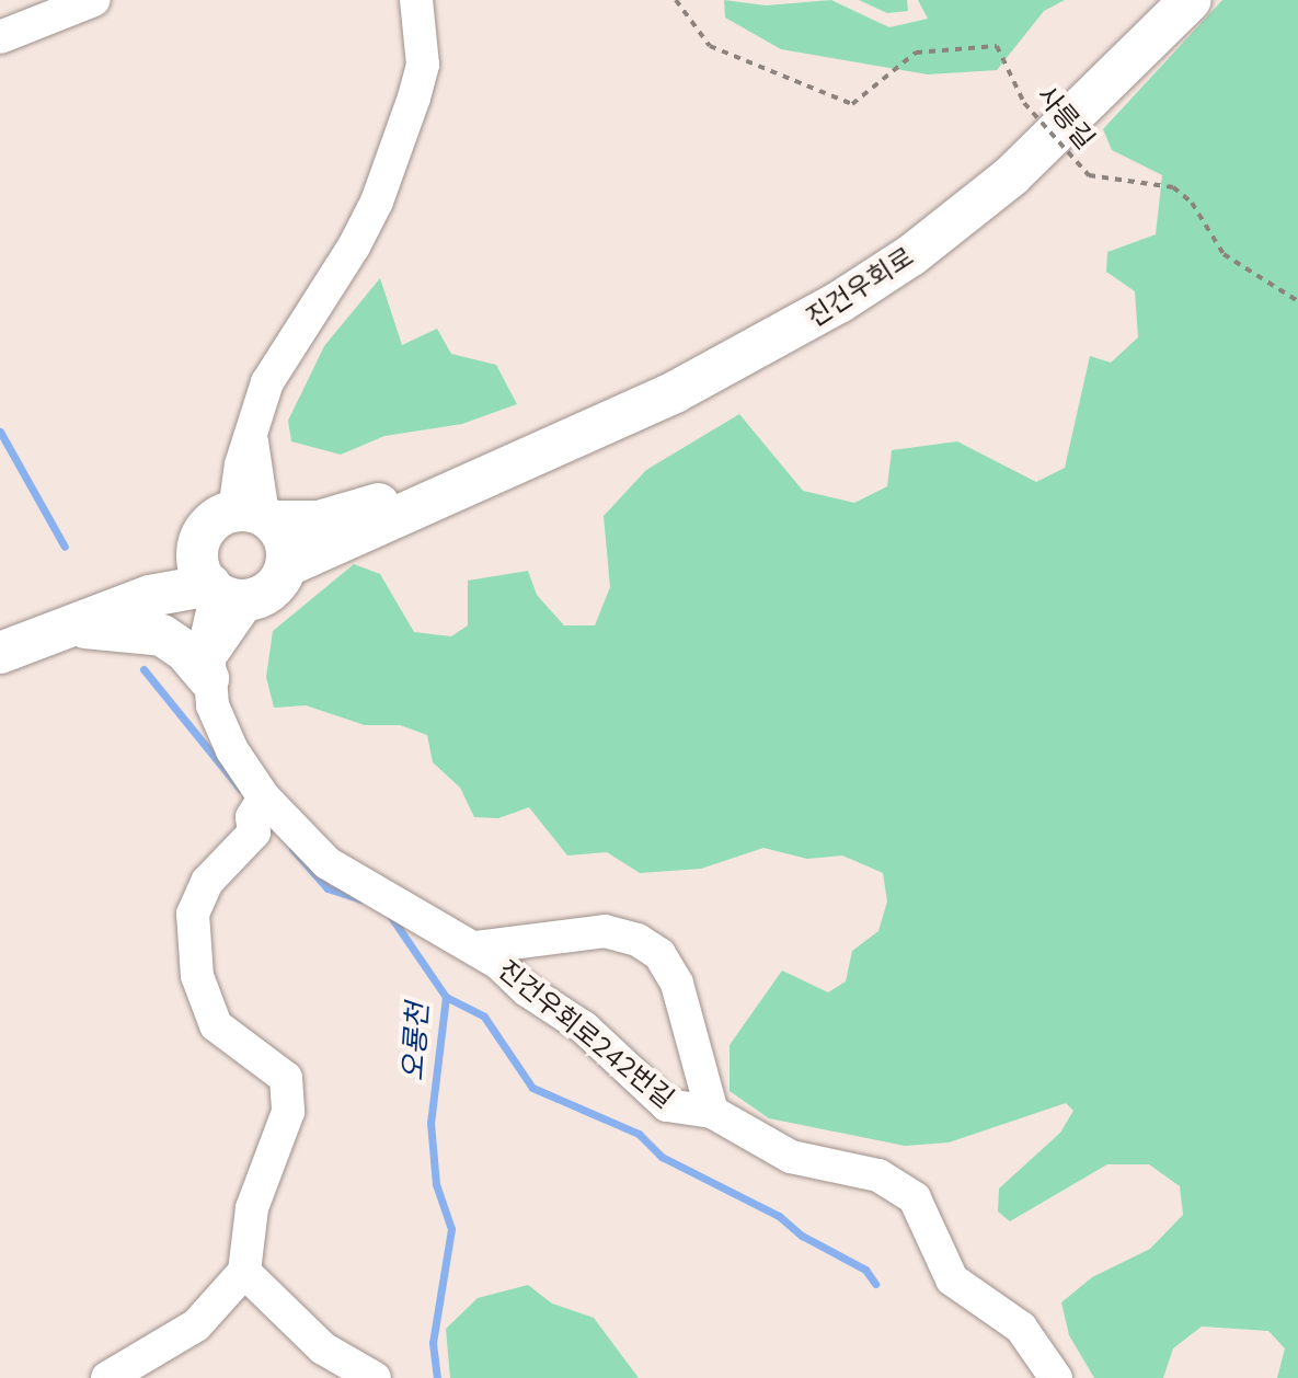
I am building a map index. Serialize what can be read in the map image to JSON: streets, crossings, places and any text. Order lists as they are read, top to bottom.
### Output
{
  "streets": {
    "main road": ["진건우회로"],
    "street": ["진건우회로242번길"],
    "path": ["사릉길"]
  },
  "crossings": [
    ["진건우회로", "진건우회로242번길"]
  ],
  "water": ["오룡천"]
}
